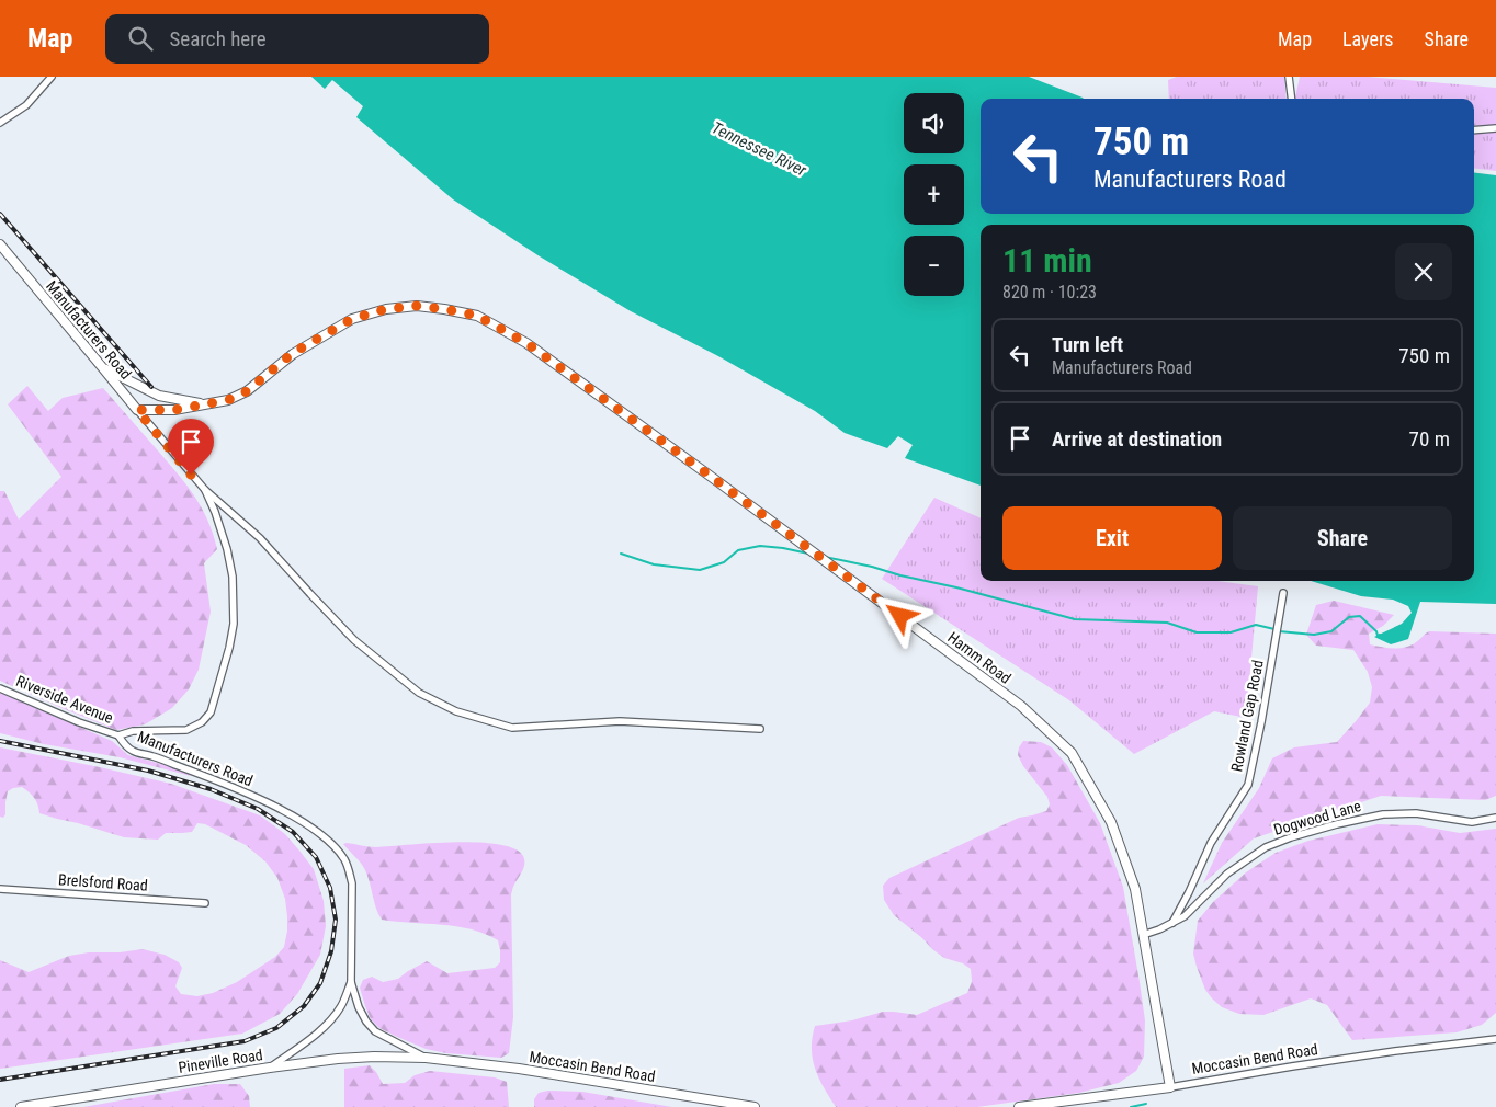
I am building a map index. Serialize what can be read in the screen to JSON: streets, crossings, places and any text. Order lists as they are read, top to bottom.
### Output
{
  "streets": {
    "main road": [
      "Manufacturers Road",
      "Hamm Road",
      "Moccasin Bend Road",
      "Pineville Road"
    ],
    "street": [
      "Riverside Avenue",
      "Rowland Gap Road",
      "Dogwood Lane",
      "Brelsford Road"
    ]
  },
  "crossings": [
    ["Manufacturers Road", "Hamm Road"],
    ["Manufacturers Road", "Riverside Avenue"],
    ["Manufacturers Road", "Moccasin Bend Road"],
    ["Manufacturers Road", "Pineville Road"],
    ["Hamm Road", "Dogwood Lane"],
    ["Hamm Road", "Moccasin Bend Road"],
    ["Rowland Gap Road", "Dogwood Lane"],
    ["Moccasin Bend Road", "Pineville Road"]
  ],
  "water": ["Tennessee River"],
  "page": {
    "header": "Map",
    "search": "Search here",
    "nav": ["Map", "Layers", "Share"],
    "map_buttons": ["+", "−"],
    "turn": ["750 m", "Manufacturers Road"],
    "heading": ["11 min", "820 m · 10:23"],
    "list": [
      {
        "name": "Turn left",
        "note": "Manufacturers Road",
        "value": "750 m"
      },
      {
        "name": "Arrive at destination",
        "value": "70 m"
      }
    ],
    "buttons": ["Exit", "Share"]
  }
}
